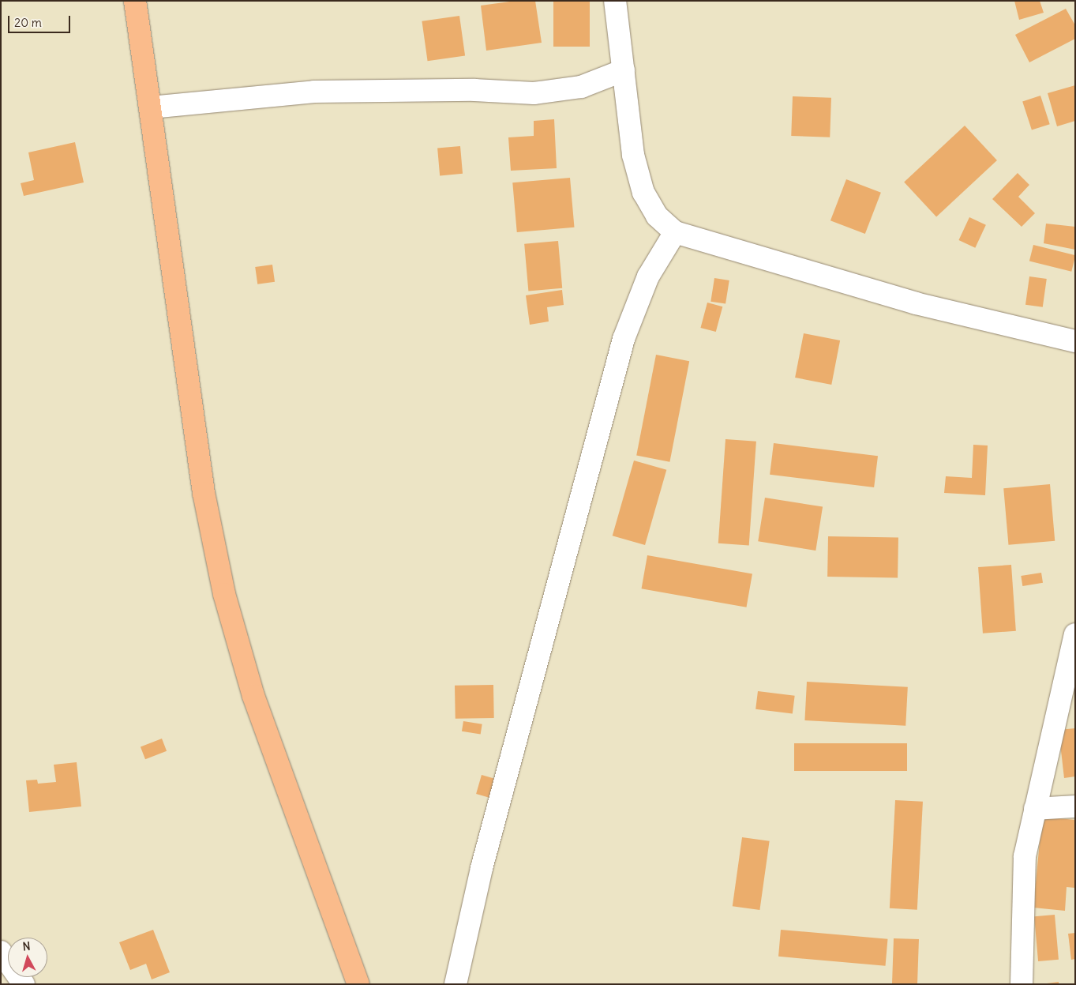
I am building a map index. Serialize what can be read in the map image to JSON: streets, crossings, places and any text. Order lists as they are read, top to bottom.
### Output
{
  "scale_bar": "20 m",
  "north": "top"
}
